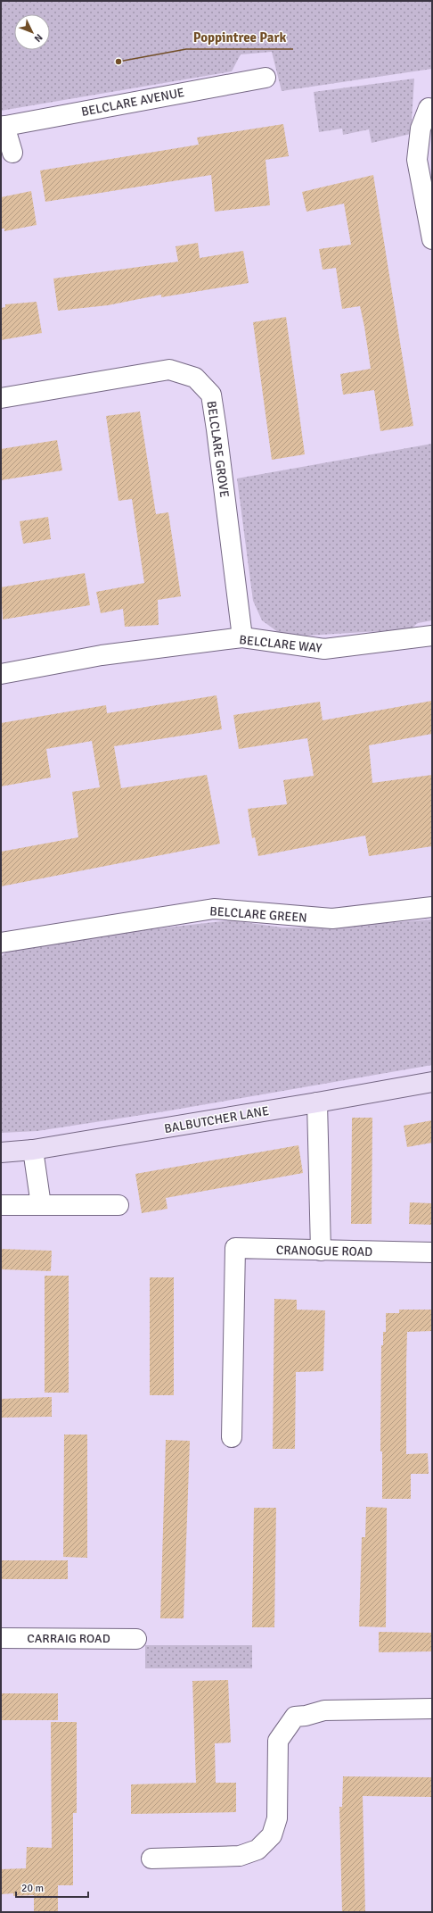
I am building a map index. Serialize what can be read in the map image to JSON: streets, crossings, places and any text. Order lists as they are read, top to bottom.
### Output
{
  "streets": {
    "street": [
      "BELCLARE AVENUE",
      "BELCLARE GROVE",
      "BELCLARE WAY",
      "BELCLARE GREEN",
      "BALBUTCHER LANE",
      "CRANOGUE ROAD",
      "CARRAIG ROAD"
    ]
  },
  "crossings": [
    ["BELCLARE GROVE", "BELCLARE WAY"]
  ],
  "places": ["Poppintree Park"],
  "scale_bar": "20 m",
  "north": "bottom right"
}
